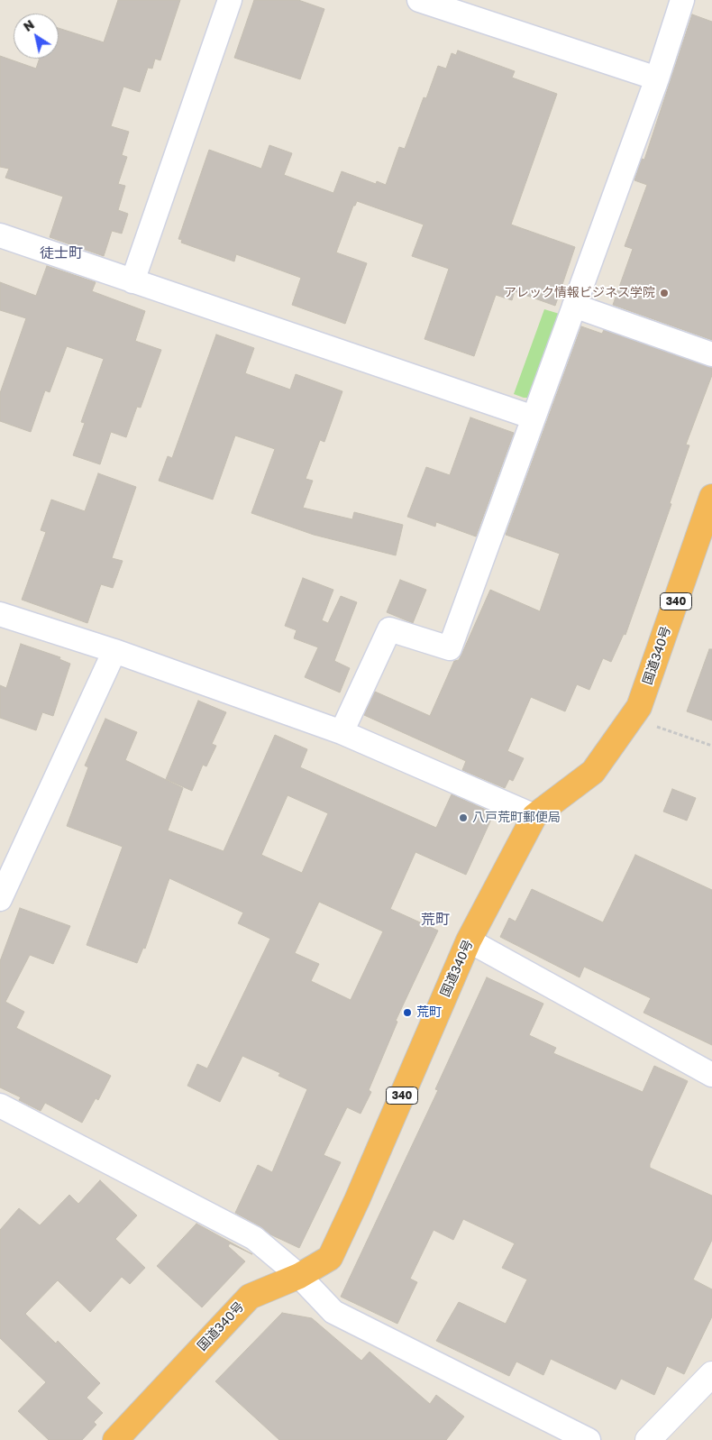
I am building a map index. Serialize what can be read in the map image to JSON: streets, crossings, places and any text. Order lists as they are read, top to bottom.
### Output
{
  "streets": {
    "highway": ["340", "国道340号"]
  },
  "districts": ["徒士町", "荒町"],
  "places": ["アレック情報ビジネス学院", "八戸荒町郵便局", "荒町"],
  "north": "top left"
}
